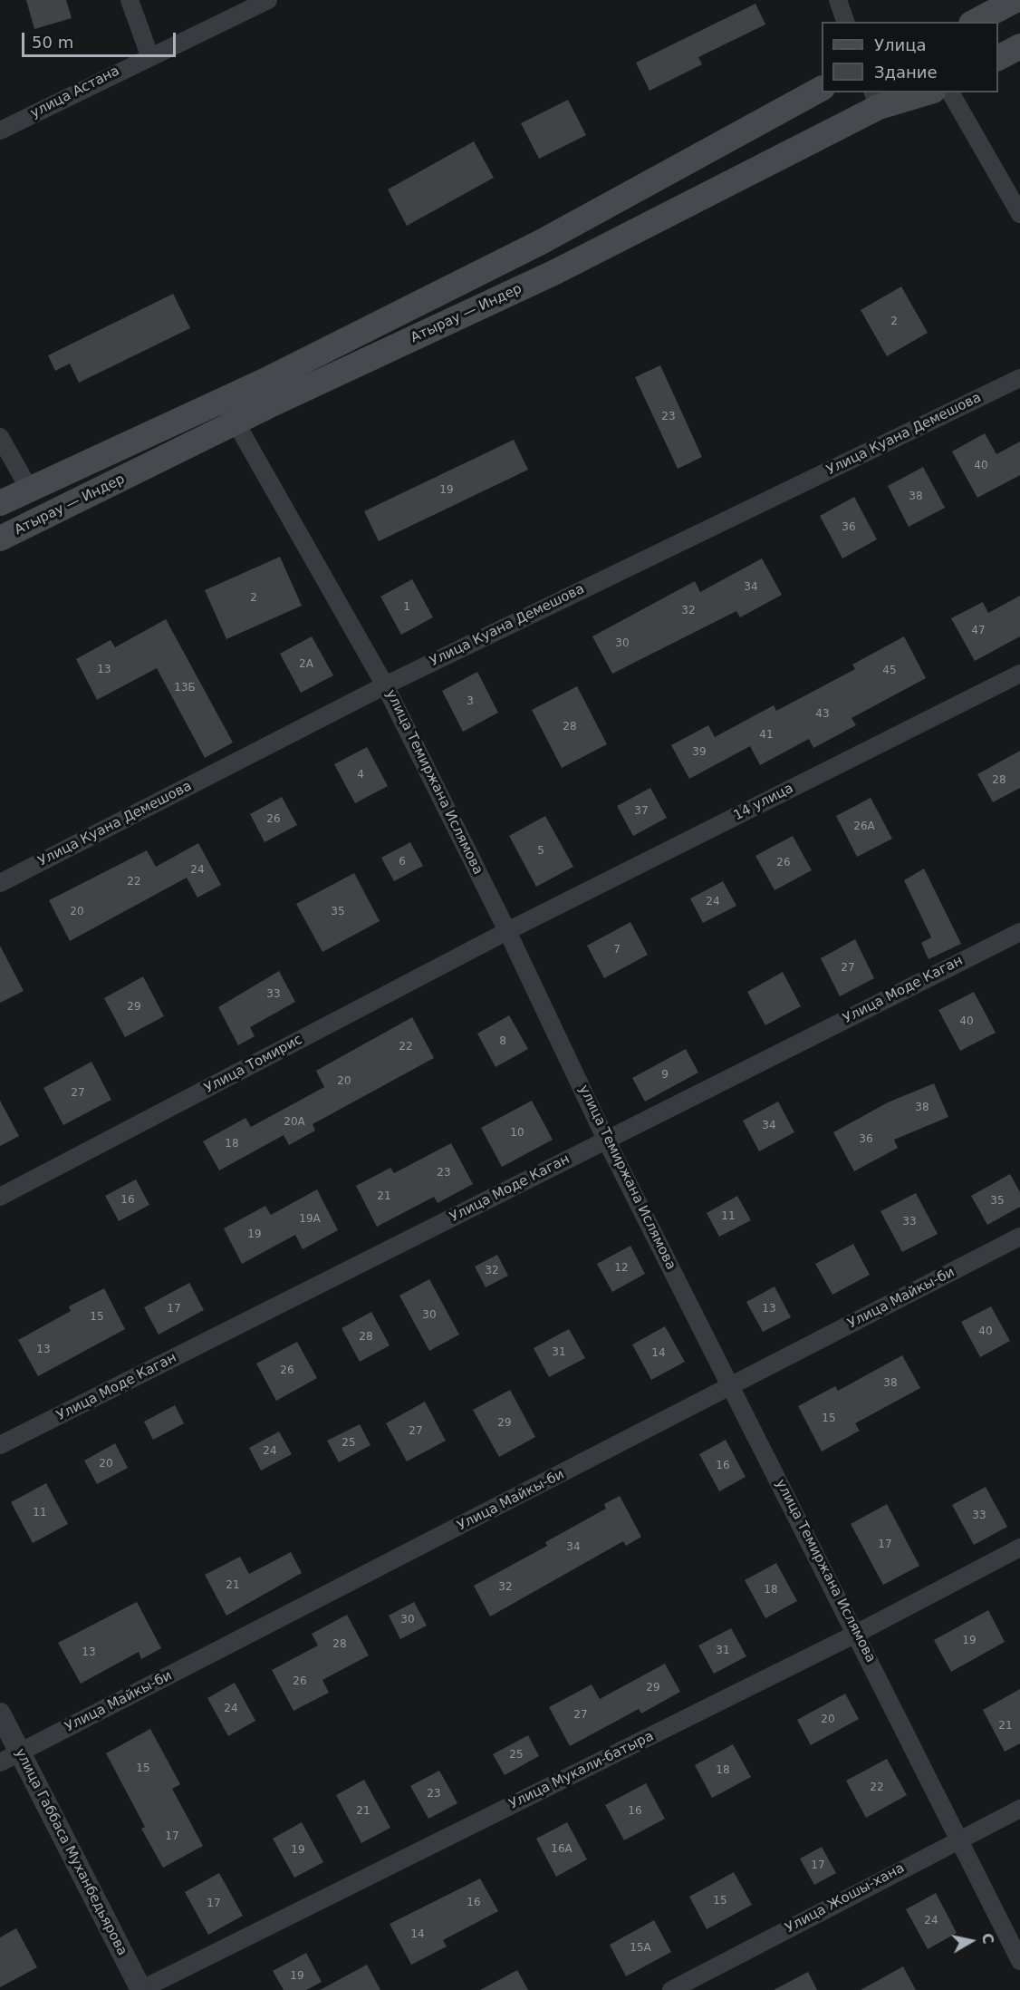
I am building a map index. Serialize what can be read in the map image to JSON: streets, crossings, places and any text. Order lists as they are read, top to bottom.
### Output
{
  "streets": {
    "main road": ["Атырау — Индер"],
    "street": [
      "улица Астана",
      "Улица Куана Демешова",
      "улица Темиржана Ислямова",
      "14 улица",
      "Улица Моде Каган",
      "Улица Томирис",
      "Улица Майкы-би",
      "Улица Мукали-батыра",
      "улица Габбаса Муханбедьярова",
      "Улица Жошы-хана"
    ]
  },
  "crossings": [
    ["Атырау — Индер", "улица Темиржана Ислямова"],
    ["Улица Куана Демешова", "улица Темиржана Ислямова"],
    ["улица Темиржана Ислямова", "14 улица"],
    ["улица Темиржана Ислямова", "Улица Моде Каган"],
    ["улица Темиржана Ислямова", "Улица Томирис"],
    ["улица Темиржана Ислямова", "Улица Майкы-би"],
    ["улица Темиржана Ислямова", "Улица Мукали-батыра"],
    ["улица Темиржана Ислямова", "Улица Жошы-хана"],
    ["14 улица", "Улица Томирис"],
    ["Улица Майкы-би", "улица Габбаса Муханбедьярова"],
    ["Улица Мукали-батыра", "улица Габбаса Муханбедьярова"]
  ],
  "house_numbers": [
    "2",
    "23",
    "40",
    "19",
    "38",
    "36",
    "34",
    "2",
    "1",
    "32",
    "47",
    "30",
    "2А",
    "13",
    "45",
    "13Б",
    "3",
    "43",
    "28",
    "41",
    "39",
    "4",
    "28",
    "37",
    "26",
    "26А",
    "5",
    "6",
    "26",
    "24",
    "22",
    "24",
    "20",
    "35",
    "7",
    "27",
    "33",
    "29",
    "40",
    "8",
    "22",
    "9",
    "20",
    "27",
    "38",
    "20А",
    "34",
    "10",
    "36",
    "18",
    "23",
    "21",
    "16",
    "35",
    "11",
    "19А",
    "33",
    "19",
    "12",
    "32",
    "17",
    "13",
    "30",
    "15",
    "40",
    "28",
    "13",
    "31",
    "14",
    "26",
    "38",
    "15",
    "29",
    "27",
    "25",
    "24",
    "20",
    "16",
    "11",
    "33",
    "17",
    "34",
    "21",
    "32",
    "18",
    "30",
    "19",
    "28",
    "31",
    "13",
    "26",
    "29",
    "24",
    "27",
    "20",
    "21",
    "25",
    "15",
    "18",
    "22",
    "23",
    "21",
    "16",
    "17",
    "16А",
    "19",
    "17",
    "15",
    "16",
    "17",
    "24",
    "14",
    "15А",
    "19"
  ],
  "legend": ["Улица", "Здание"],
  "scale_bar": "50 m",
  "north": "right"
}
